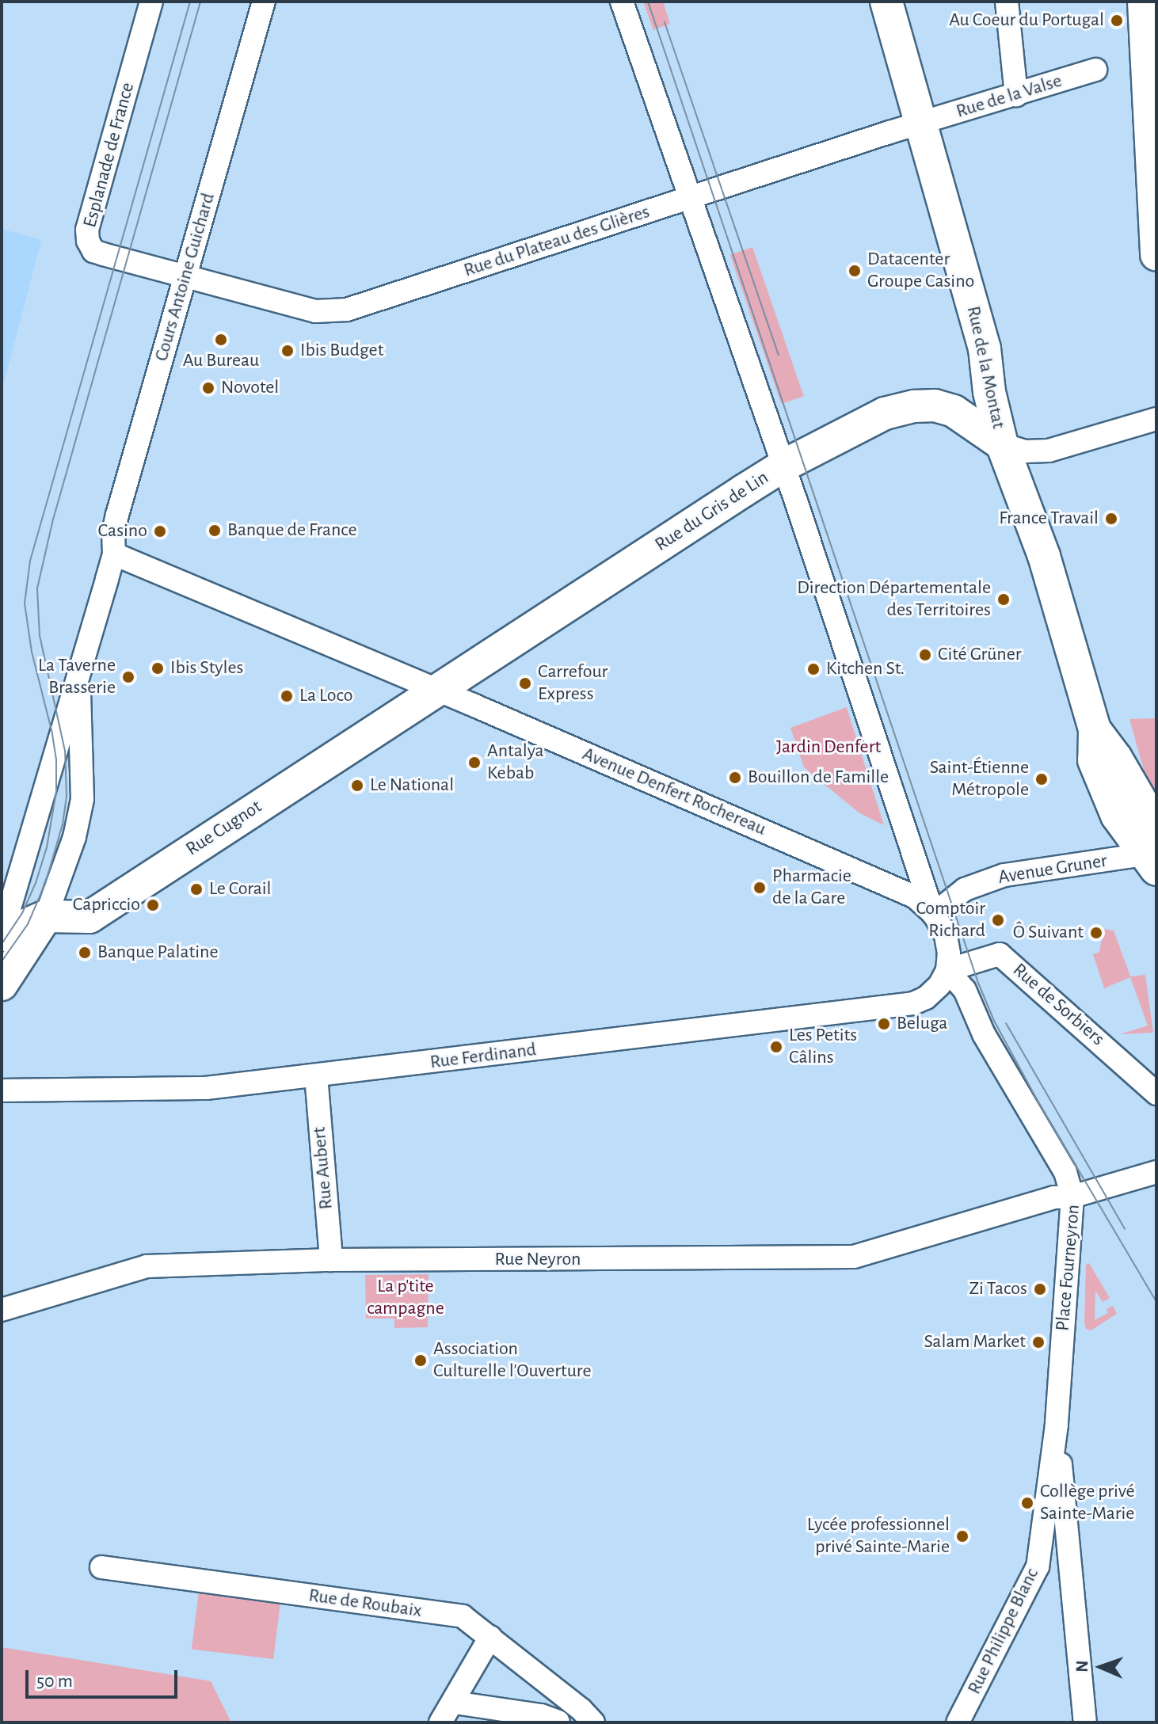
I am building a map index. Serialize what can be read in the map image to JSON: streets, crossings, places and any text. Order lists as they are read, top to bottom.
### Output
{
  "streets": {
    "main road": ["Rue de la Montat", "Rue du Gris de Lin", "Rue Cugnot"],
    "street": [
      "Rue de la Valse",
      "Esplanade de France",
      "Rue du Plateau des Glières",
      "Cours Antoine Guichard",
      "Avenue Denfert Rochereau",
      "Avenue Gruner",
      "Rue de Sorbiers",
      "Rue Ferdinand",
      "Rue Aubert",
      "Rue Neyron",
      "Place Fourneyron",
      "Rue de Roubaix",
      "Rue Philippe Blanc"
    ]
  },
  "crossings": [
    ["Rue de la Valse", "Rue du Plateau des Glières"],
    ["Rue de la Valse", "Rue de la Montat"],
    ["Esplanade de France", "Rue du Plateau des Glières"],
    ["Esplanade de France", "Cours Antoine Guichard"],
    ["Rue du Plateau des Glières", "Cours Antoine Guichard"],
    ["Rue du Plateau des Glières", "Rue de la Montat"],
    ["Cours Antoine Guichard", "Avenue Denfert Rochereau"],
    ["Rue de la Montat", "Rue du Gris de Lin"],
    ["Rue de la Montat", "Avenue Gruner"],
    ["Rue du Gris de Lin", "Avenue Denfert Rochereau"],
    ["Rue du Gris de Lin", "Rue Cugnot"],
    ["Avenue Denfert Rochereau", "Rue Cugnot"],
    ["Avenue Denfert Rochereau", "Avenue Gruner"],
    ["Avenue Denfert Rochereau", "Rue de Sorbiers"],
    ["Avenue Denfert Rochereau", "Rue Ferdinand"],
    ["Rue de Sorbiers", "Rue Ferdinand"],
    ["Rue Ferdinand", "Rue Aubert"],
    ["Rue Aubert", "Rue Neyron"],
    ["Rue Neyron", "Place Fourneyron"],
    ["Place Fourneyron", "Rue Philippe Blanc"]
  ],
  "parks": ["Jardin Denfert", "La p'tite campagne"],
  "places": [
    "Au Coeur du Portugal",
    "Datacenter Groupe Casino",
    "Au Bureau",
    "Ibis Budget",
    "Novotel",
    "France Travail",
    "Banque de France",
    "Casino",
    "Direction Départementale des Territoires",
    "Cité Grüner",
    "Ibis Styles",
    "Kitchen St.",
    "La Taverne Brasserie",
    "Carrefour Express",
    "La Loco",
    "Antalya Kebab",
    "Bouillon de Famille",
    "Saint-Étienne Métropole",
    "Le National",
    "Pharmacie de la Gare",
    "Le Corail",
    "Capriccio",
    "Comptoir Richard",
    "Ô Suivant",
    "Banque Palatine",
    "Beluga",
    "Les Petits Câlins",
    "Zi Tacos",
    "Salam Market",
    "Association Culturelle l'Ouverture",
    "Collège privé Sainte-Marie",
    "Lycée professionnel privé Sainte-Marie"
  ],
  "scale_bar": "50 m",
  "north": "left"
}
